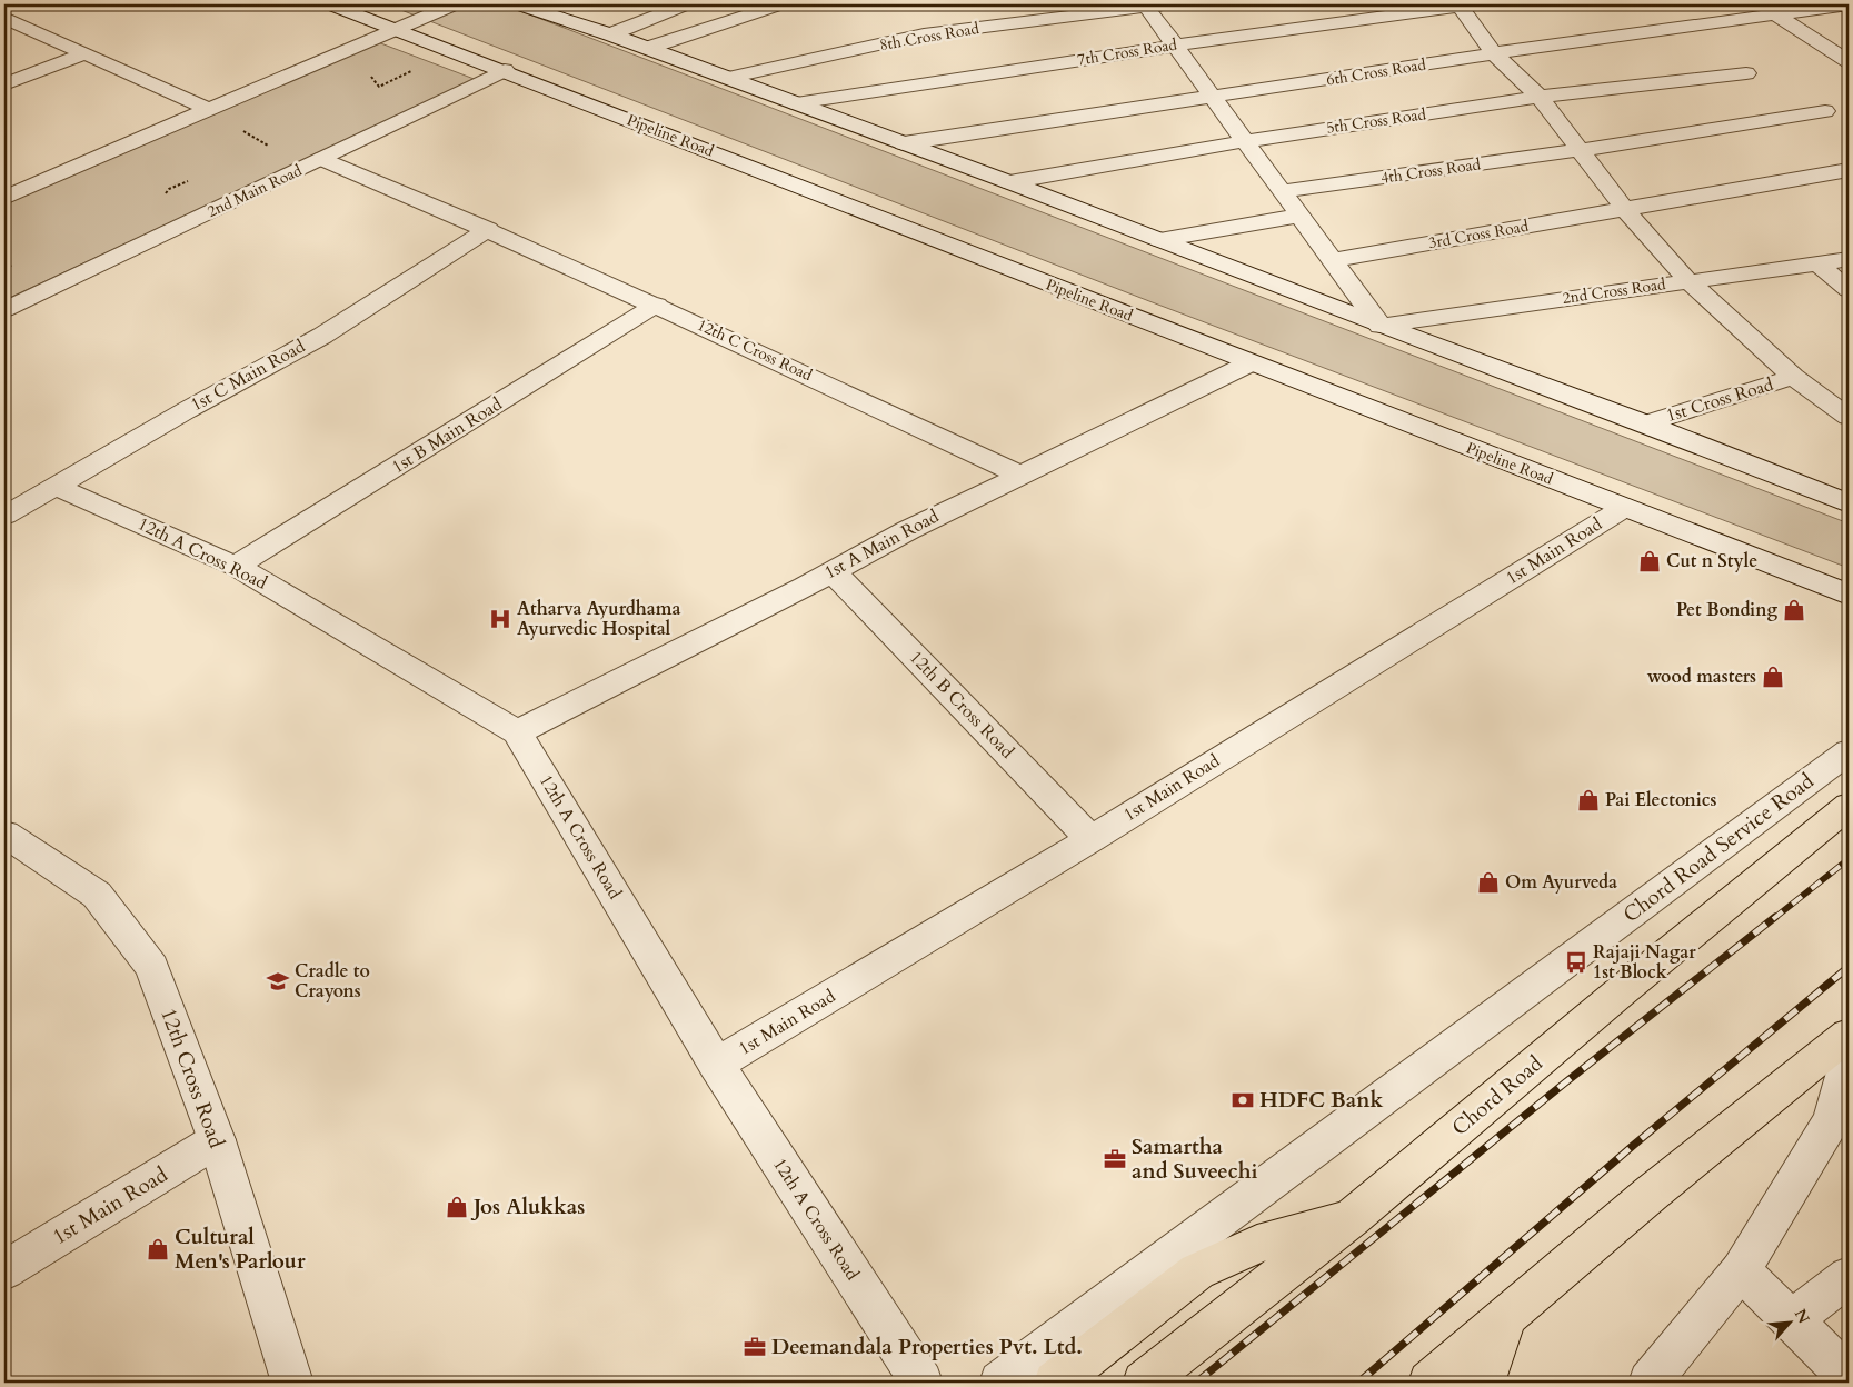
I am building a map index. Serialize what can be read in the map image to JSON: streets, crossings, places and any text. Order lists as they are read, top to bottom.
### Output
{
  "streets": {
    "main road": ["Chord Road"],
    "street": [
      "8th Cross Road",
      "7th Cross Road",
      "6th Cross Road",
      "5th Cross Road",
      "Pipeline Road",
      "4th Cross Road",
      "2nd Main Road",
      "3rd Cross Road",
      "2nd Cross Road",
      "12th C Cross Road",
      "1st C Main Road",
      "1st Cross Road",
      "1st B Main Road",
      "1st A Main Road",
      "1st Main Road",
      "12th A Cross Road",
      "12th B Cross Road",
      "Chord Road Service Road",
      "12th Cross Road"
    ]
  },
  "crossings": [
    ["Pipeline Road", "2nd Main Road"],
    ["Pipeline Road", "1st A Main Road"],
    ["Pipeline Road", "1st Main Road"],
    ["2nd Main Road", "12th C Cross Road"],
    ["12th C Cross Road", "1st C Main Road"],
    ["12th C Cross Road", "1st B Main Road"],
    ["12th C Cross Road", "1st A Main Road"],
    ["1st C Main Road", "12th A Cross Road"],
    ["1st B Main Road", "12th A Cross Road"],
    ["1st A Main Road", "12th A Cross Road"],
    ["1st A Main Road", "12th B Cross Road"],
    ["1st Main Road", "12th A Cross Road"],
    ["1st Main Road", "12th B Cross Road"],
    ["1st Main Road", "12th Cross Road"]
  ],
  "places": {
    "shop": [
      "Cut n Style",
      "Pet Bonding",
      "wood masters",
      "Pai Electonics",
      "Om Ayurveda",
      "Jos Alukkas",
      "Cultural Men's Parlour"
    ],
    "hospital": ["Atharva Ayurdhama Ayurvedic Hospital"],
    "bus stop": ["Rajaji Nagar 1st Block"],
    "school or university": ["Cradle to Crayons"],
    "bank": ["HDFC Bank"],
    "office": ["Samartha and Suveechi", "Deemandala Properties Pvt. Ltd."]
  },
  "north": "top right"
}
